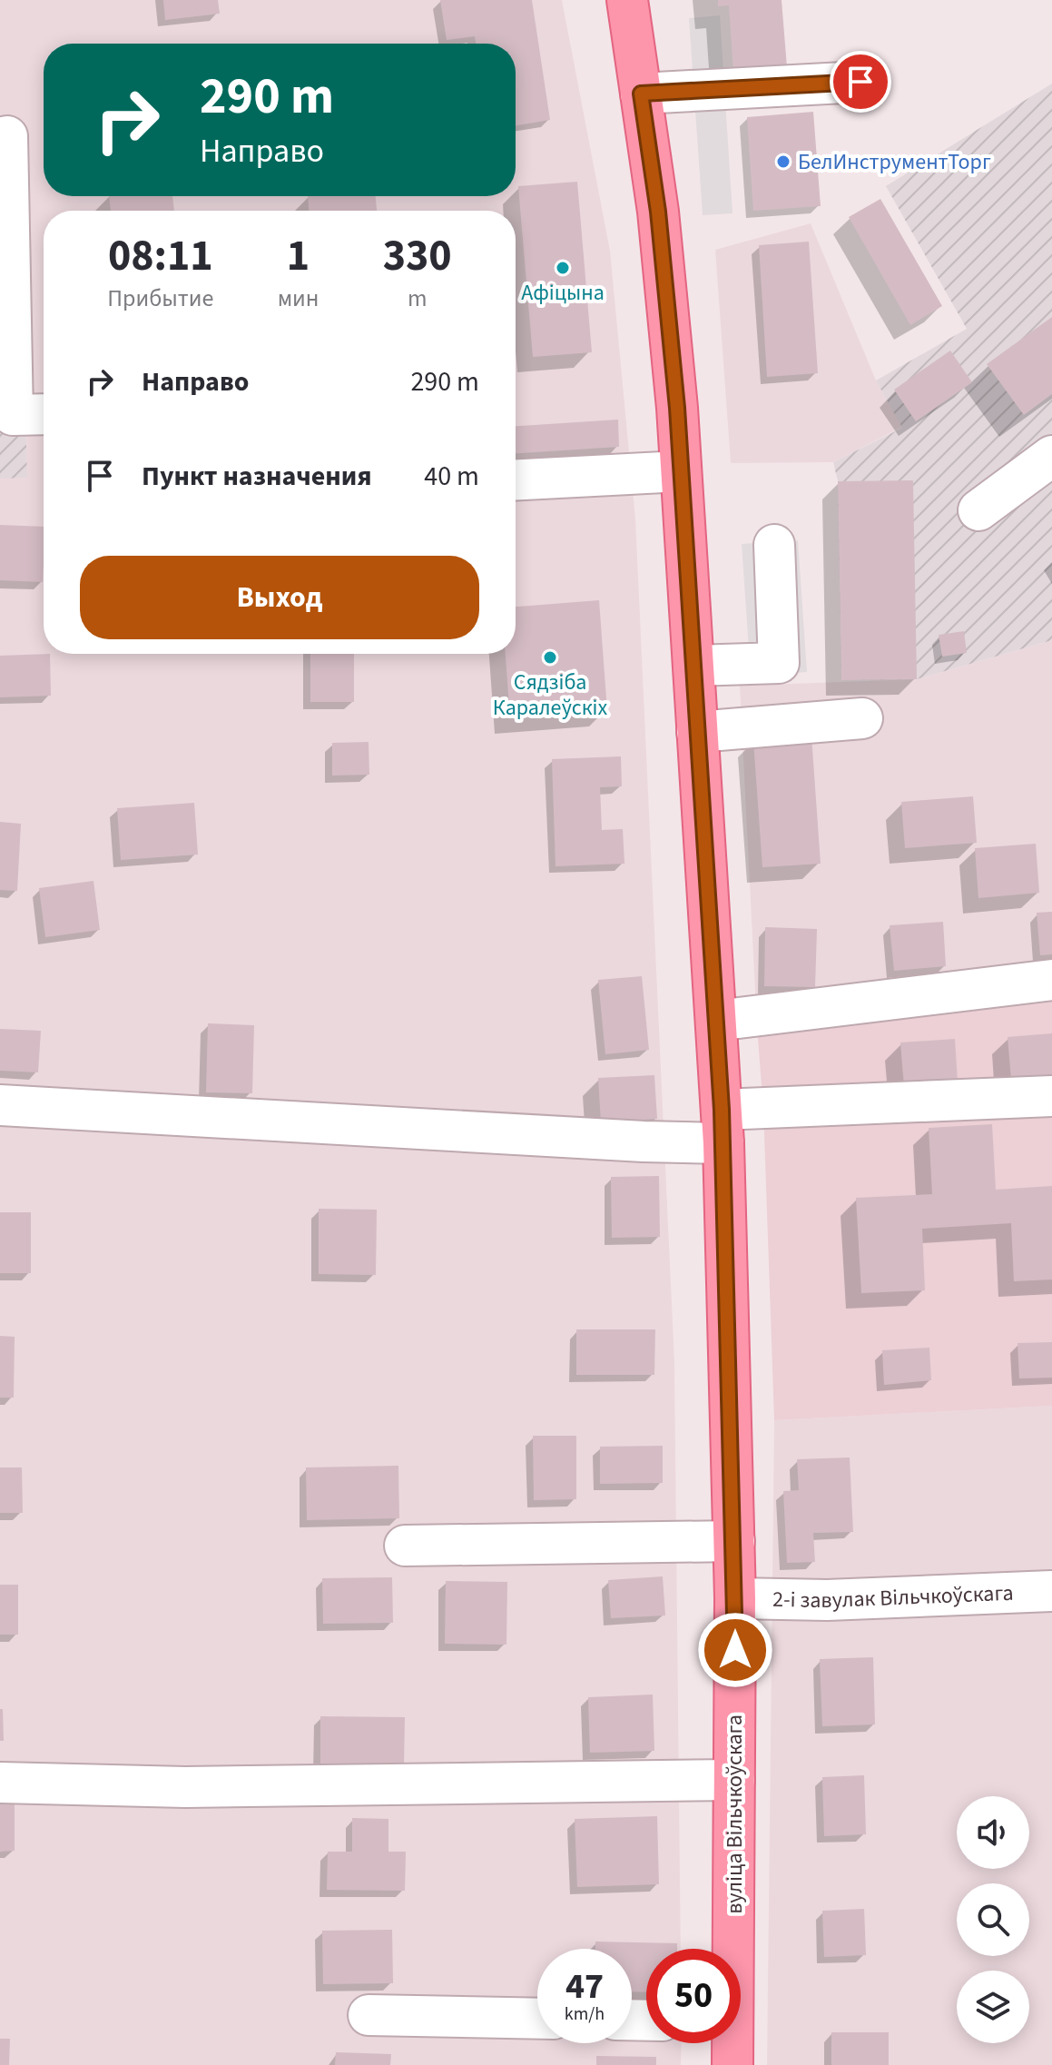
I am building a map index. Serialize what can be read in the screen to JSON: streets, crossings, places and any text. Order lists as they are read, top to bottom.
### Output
{
  "streets": {
    "main road": ["вуліца Вільчкоўскага"],
    "street": ["2-і завулак Вільчкоўскага"]
  },
  "crossings": [
    ["2-і завулак Вільчкоўскага", "вуліца Вільчкоўскага"]
  ],
  "places": ["БелИнструментТорг", "Афіцына", "Сядзіба Каралеўскіх"],
  "page": {
    "turn": ["290 m", "Направо"],
    "eta": [
      "08:11",
      "Прибытие",
      "1",
      "мин",
      "330",
      "m"
    ],
    "list": [
      {
        "name": "Направо",
        "value": "290 m"
      },
      {
        "name": "Пункт назначения",
        "value": "40 m"
      }
    ],
    "buttons": "Выход",
    "speed": "47 km/h",
    "limit": "50"
  }
}
